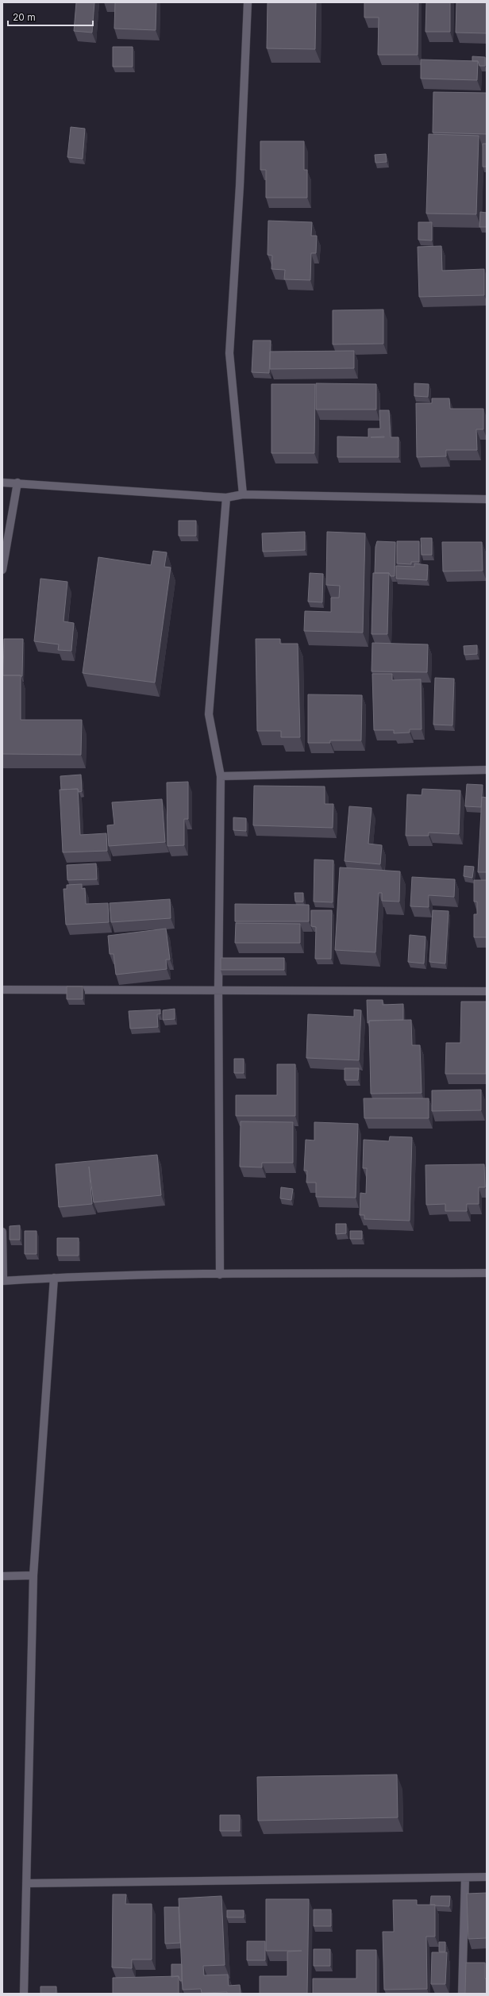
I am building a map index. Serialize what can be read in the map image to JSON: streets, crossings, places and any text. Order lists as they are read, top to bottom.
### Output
{
  "scale_bar": "20 m"
}
